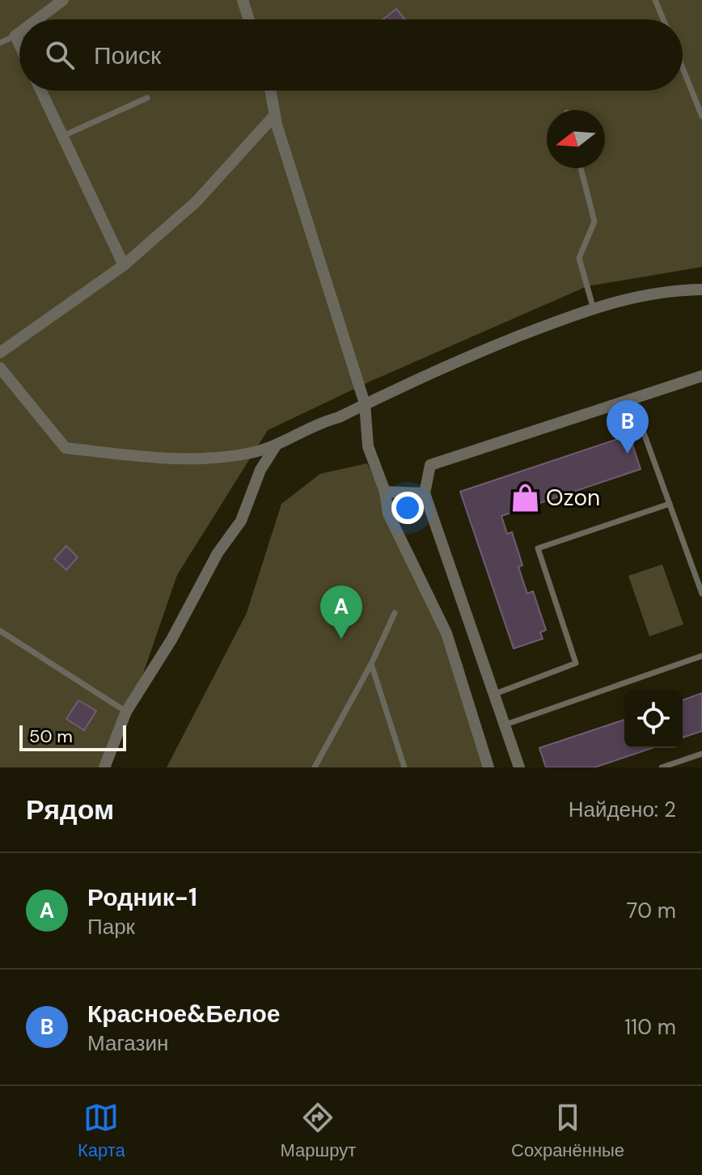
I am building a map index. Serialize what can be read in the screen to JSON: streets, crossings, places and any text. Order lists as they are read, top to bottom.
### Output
{
  "places": {
    "shop": ["Ozon"]
  },
  "scale_bar": "50 m",
  "north": "left",
  "page": {
    "search": "Поиск",
    "pins": ["B", "A"],
    "scale": "50 m",
    "heading": ["Рядом", "Найдено: 2"],
    "list": [
      {
        "mark": "A",
        "name": "Родник-1",
        "note": "Парк",
        "value": "70 m"
      },
      {
        "mark": "B",
        "name": "Красное&Белое",
        "note": "Магазин",
        "value": "110 m"
      }
    ],
    "nav": ["Карта", "Маршрут", "Сохранённые"]
  }
}
